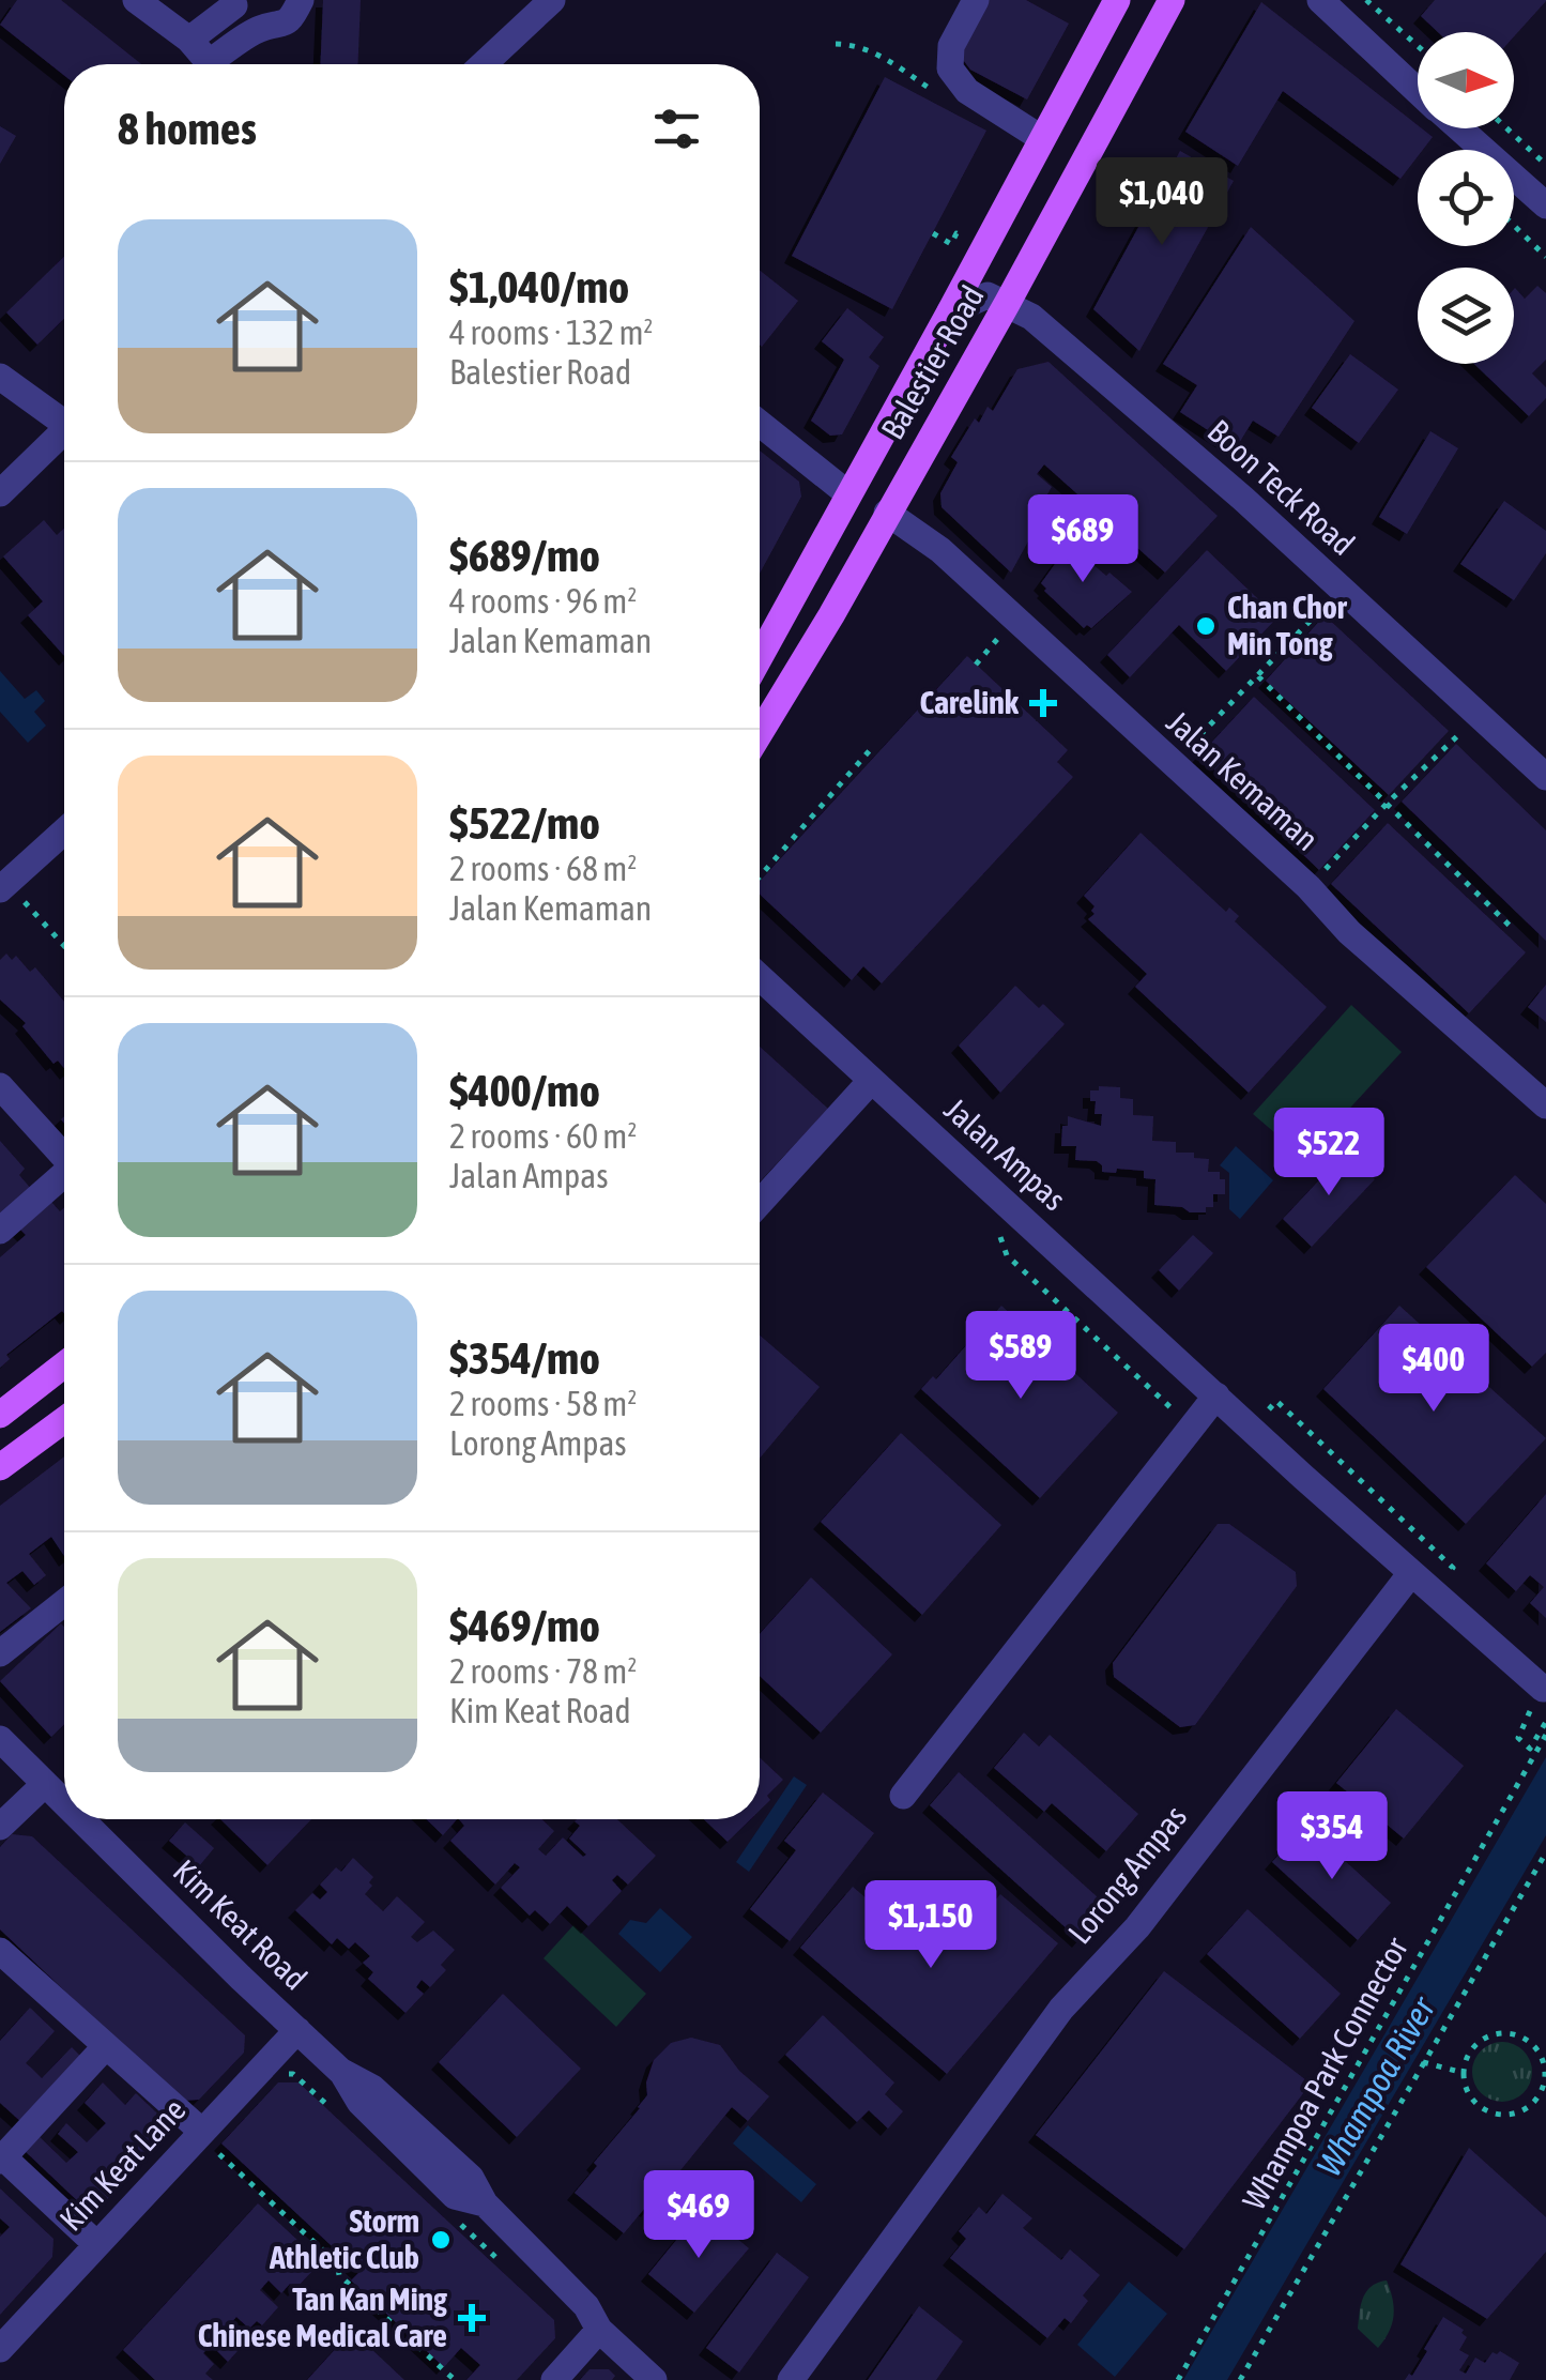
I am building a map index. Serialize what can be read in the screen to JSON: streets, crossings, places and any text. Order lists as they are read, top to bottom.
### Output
{
  "streets": {
    "main road": ["Balestier Road"],
    "street": [
      "Boon Teck Road",
      "Jalan Kemaman",
      "Jalan Ampas",
      "Lorong Ampas",
      "Kim Keat Road",
      "Kim Keat Lane"
    ],
    "path": ["Whampoa Park Connector"]
  },
  "crossings": [
    ["Balestier Road", "Boon Teck Road"],
    ["Balestier Road", "Jalan Kemaman"],
    ["Jalan Ampas", "Lorong Ampas"],
    ["Kim Keat Road", "Kim Keat Lane"]
  ],
  "water": ["Whampoa River"],
  "places": {
    "other": ["Chan Chor Min Tong", "Storm Athletic Club"],
    "health": ["Carelink", "Tan Kan Ming Chinese Medical Care"]
  },
  "north": "right",
  "page": {
    "heading": "8 homes",
    "price": [
      "$1,040",
      "$689",
      "$522",
      "$589",
      "$400",
      "$354",
      "$1,150",
      "$469"
    ],
    "list": [
      {
        "name": "$1,040/mo",
        "note": "4 rooms · 132 m² · Balestier Road"
      },
      {
        "name": "$689/mo",
        "note": "4 rooms · 96 m² · Jalan Kemaman"
      },
      {
        "name": "$522/mo",
        "note": "2 rooms · 68 m² · Jalan Kemaman"
      },
      {
        "name": "$400/mo",
        "note": "2 rooms · 60 m² · Jalan Ampas"
      },
      {
        "name": "$354/mo",
        "note": "2 rooms · 58 m² · Lorong Ampas"
      },
      {
        "name": "$469/mo",
        "note": "2 rooms · 78 m² · Kim Keat Road"
      }
    ]
  }
}
